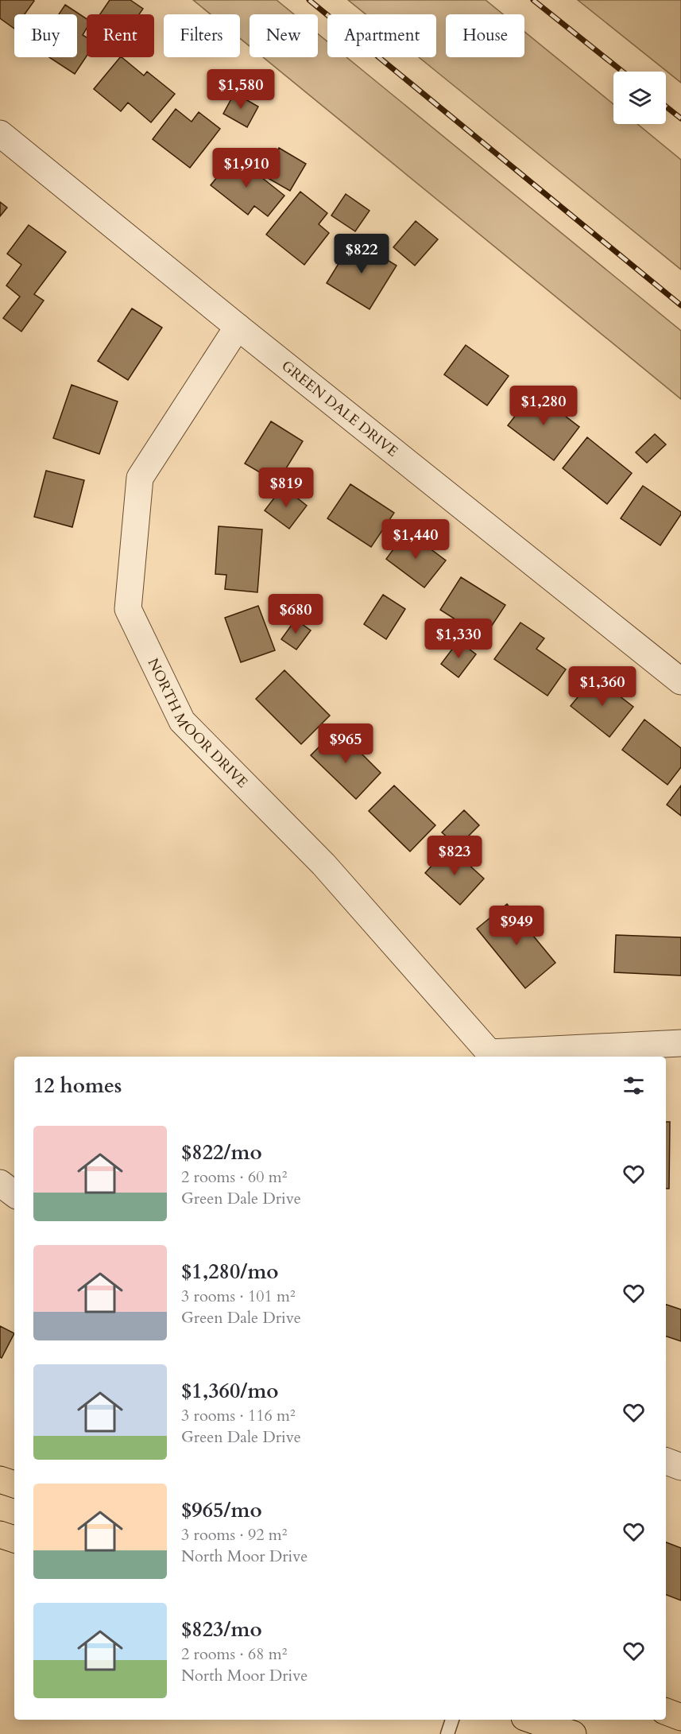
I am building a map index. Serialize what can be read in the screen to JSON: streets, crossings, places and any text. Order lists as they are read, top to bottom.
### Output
{
  "streets": {
    "street": ["GREEN DALE DRIVE", "NORTH MOOR DRIVE"]
  },
  "crossings": [
    ["GREEN DALE DRIVE", "NORTH MOOR DRIVE"]
  ],
  "page": {
    "chip": [
      "Buy",
      "Rent",
      "Filters",
      "New",
      "Apartment",
      "House"
    ],
    "price": [
      "$1,580",
      "$1,910",
      "$822",
      "$1,280",
      "$819",
      "$1,440",
      "$680",
      "$1,330",
      "$1,360",
      "$965",
      "$823",
      "$949"
    ],
    "heading": "12 homes",
    "list": [
      {
        "name": "$822/mo",
        "note": "2 rooms · 60 m² · Green Dale Drive"
      },
      {
        "name": "$1,280/mo",
        "note": "3 rooms · 101 m² · Green Dale Drive"
      },
      {
        "name": "$1,360/mo",
        "note": "3 rooms · 116 m² · Green Dale Drive"
      },
      {
        "name": "$965/mo",
        "note": "3 rooms · 92 m² · North Moor Drive"
      },
      {
        "name": "$823/mo",
        "note": "2 rooms · 68 m² · North Moor Drive"
      }
    ]
  }
}
